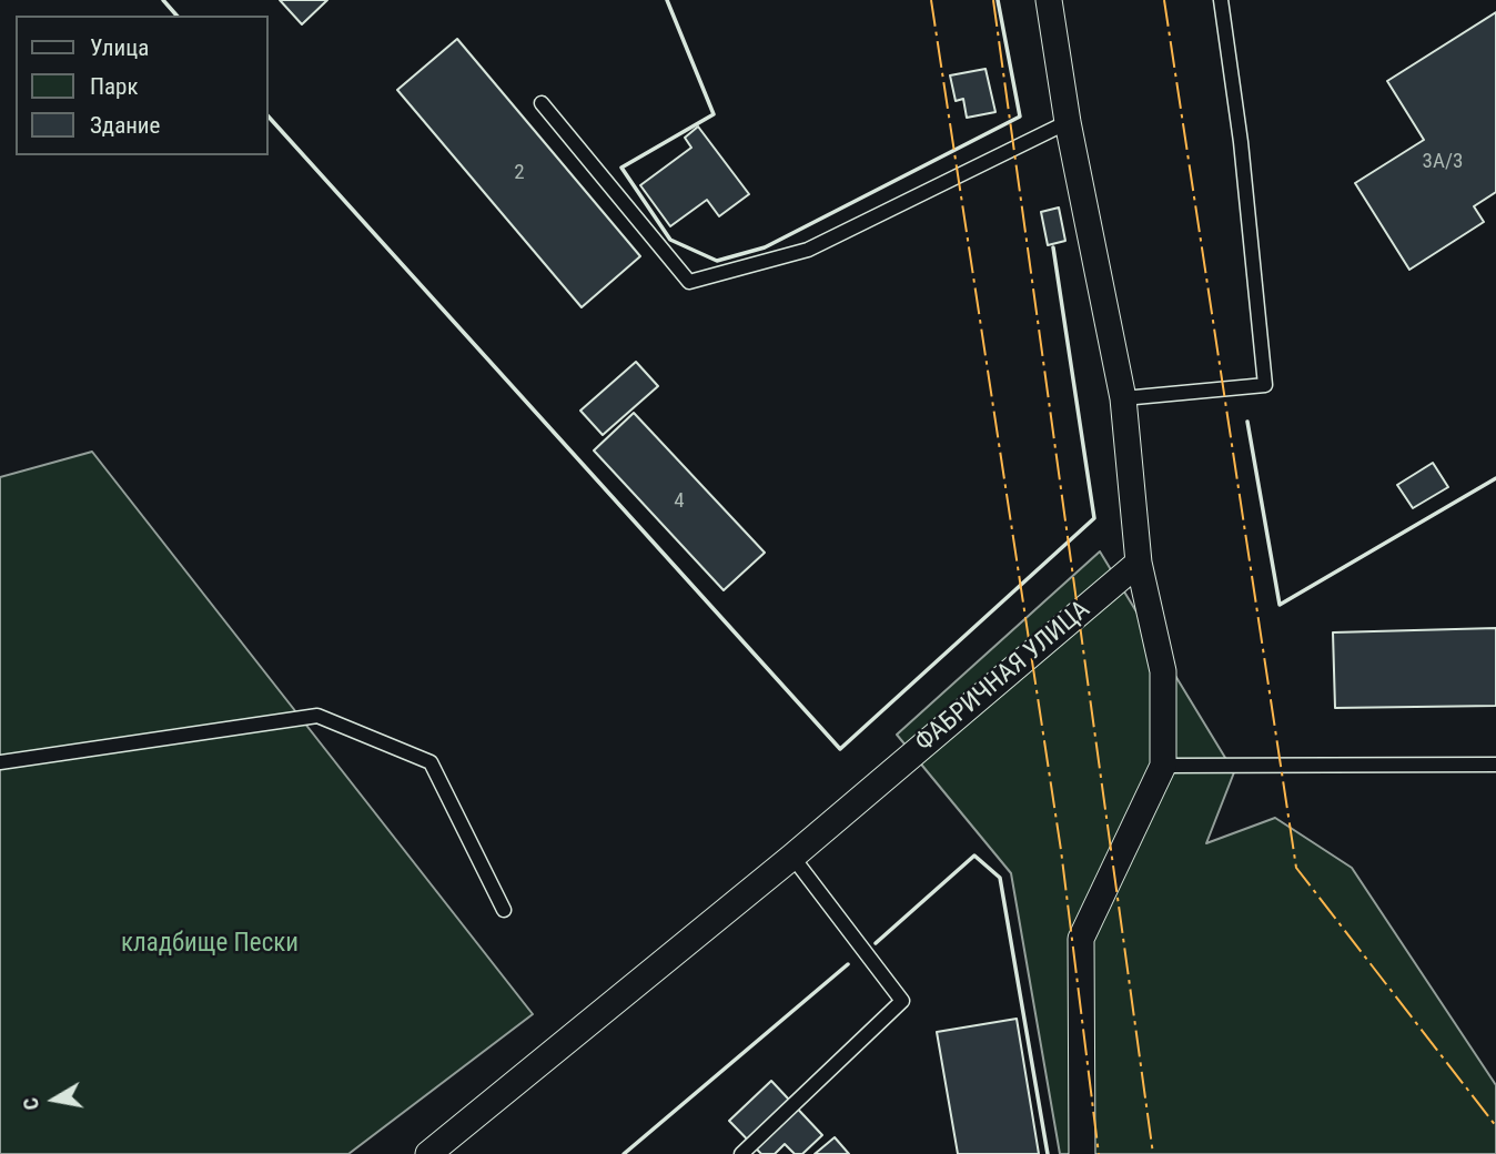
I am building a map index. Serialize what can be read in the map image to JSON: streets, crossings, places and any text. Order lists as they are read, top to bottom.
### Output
{
  "streets": {
    "street": ["ФАБРИЧНАЯ УЛИЦА"]
  },
  "parks": ["кладбище Пески"],
  "house_numbers": ["3А/3", "2", "4"],
  "legend": ["Улица", "Парк", "Здание"],
  "north": "left"
}
